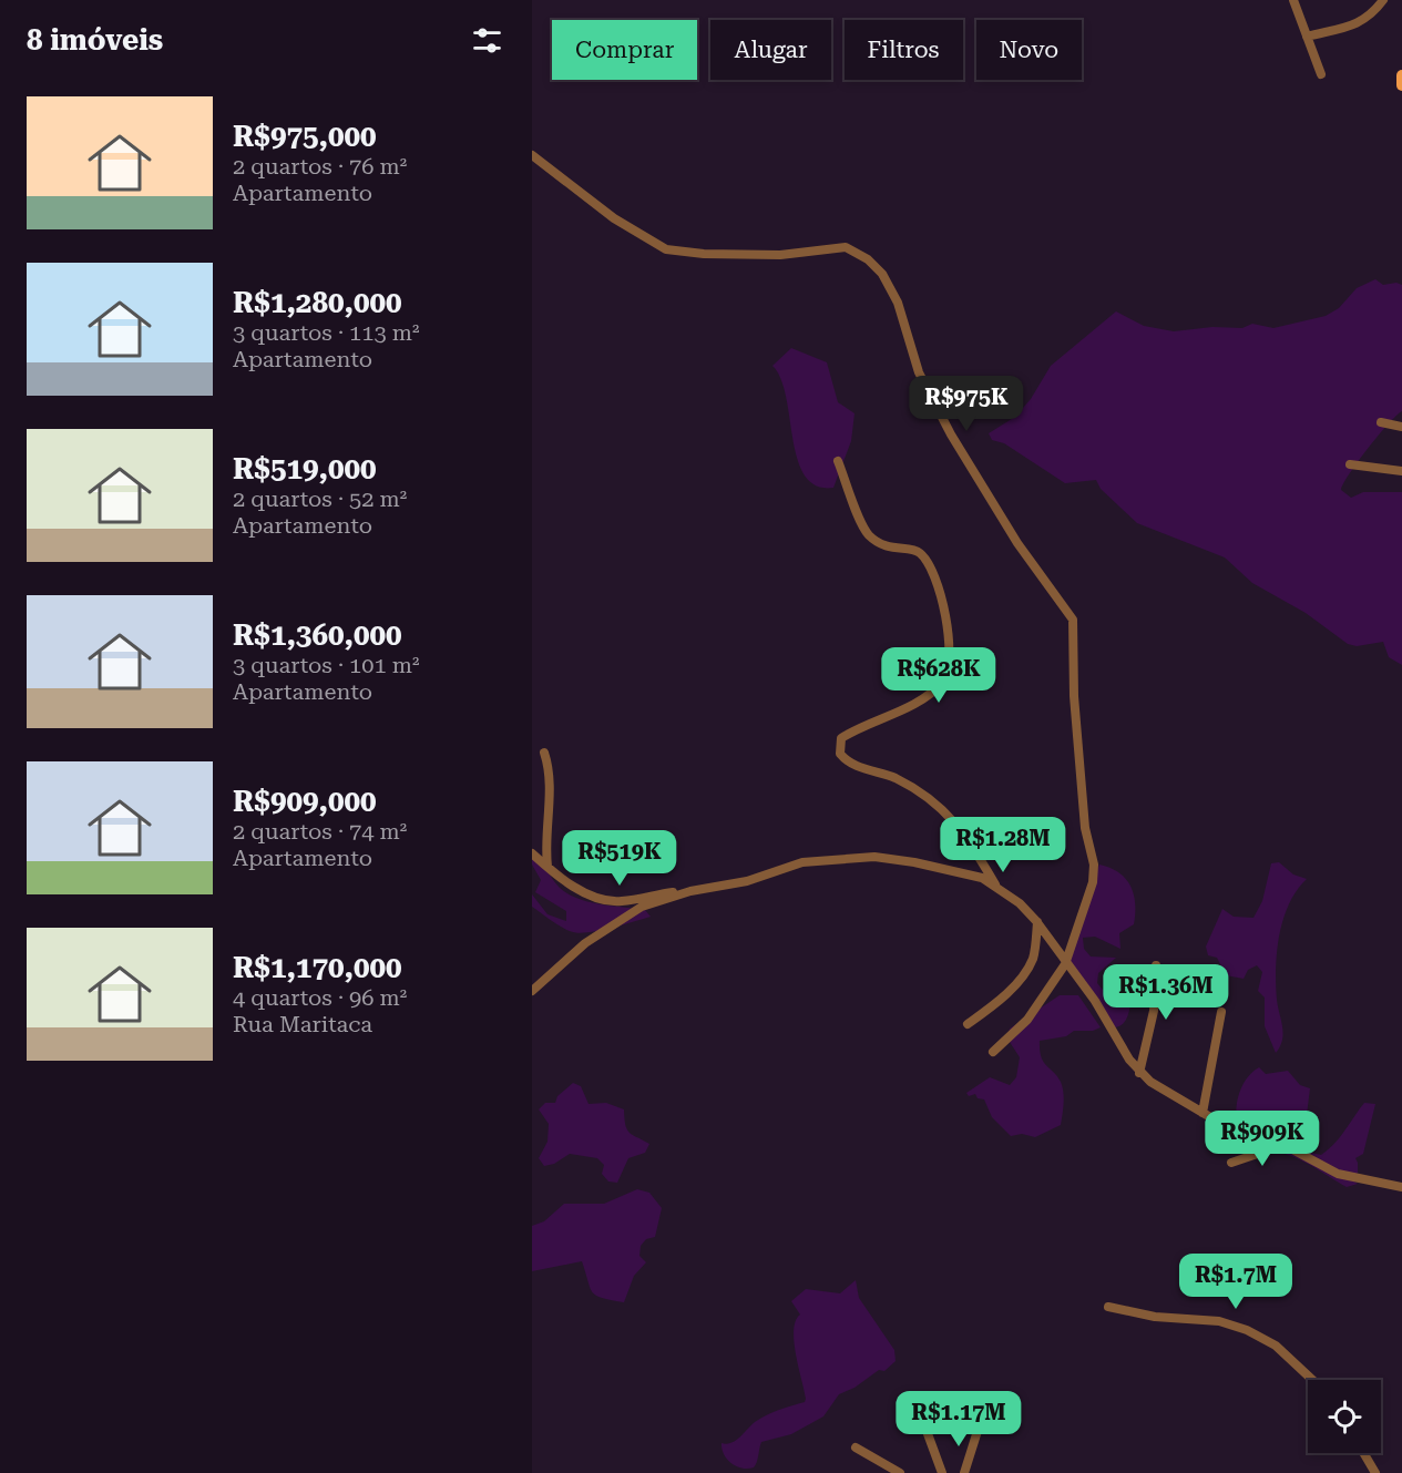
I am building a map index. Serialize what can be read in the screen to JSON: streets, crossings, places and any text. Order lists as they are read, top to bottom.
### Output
{
  "page": {
    "heading": "8 imóveis",
    "chip": [
      "Comprar",
      "Alugar",
      "Filtros",
      "Novo"
    ],
    "list": [
      {
        "name": "R$975,000",
        "note": "2 quartos · 76 m² · Apartamento"
      },
      {
        "name": "R$1,280,000",
        "note": "3 quartos · 113 m² · Apartamento"
      },
      {
        "name": "R$519,000",
        "note": "2 quartos · 52 m² · Apartamento"
      },
      {
        "name": "R$1,360,000",
        "note": "3 quartos · 101 m² · Apartamento"
      },
      {
        "name": "R$909,000",
        "note": "2 quartos · 74 m² · Apartamento"
      },
      {
        "name": "R$1,170,000",
        "note": "4 quartos · 96 m² · Rua Maritaca"
      }
    ],
    "price": [
      "R$975K",
      "R$628K",
      "R$1.28M",
      "R$519K",
      "R$1.36M",
      "R$909K",
      "R$1.7M",
      "R$1.17M"
    ]
  }
}
